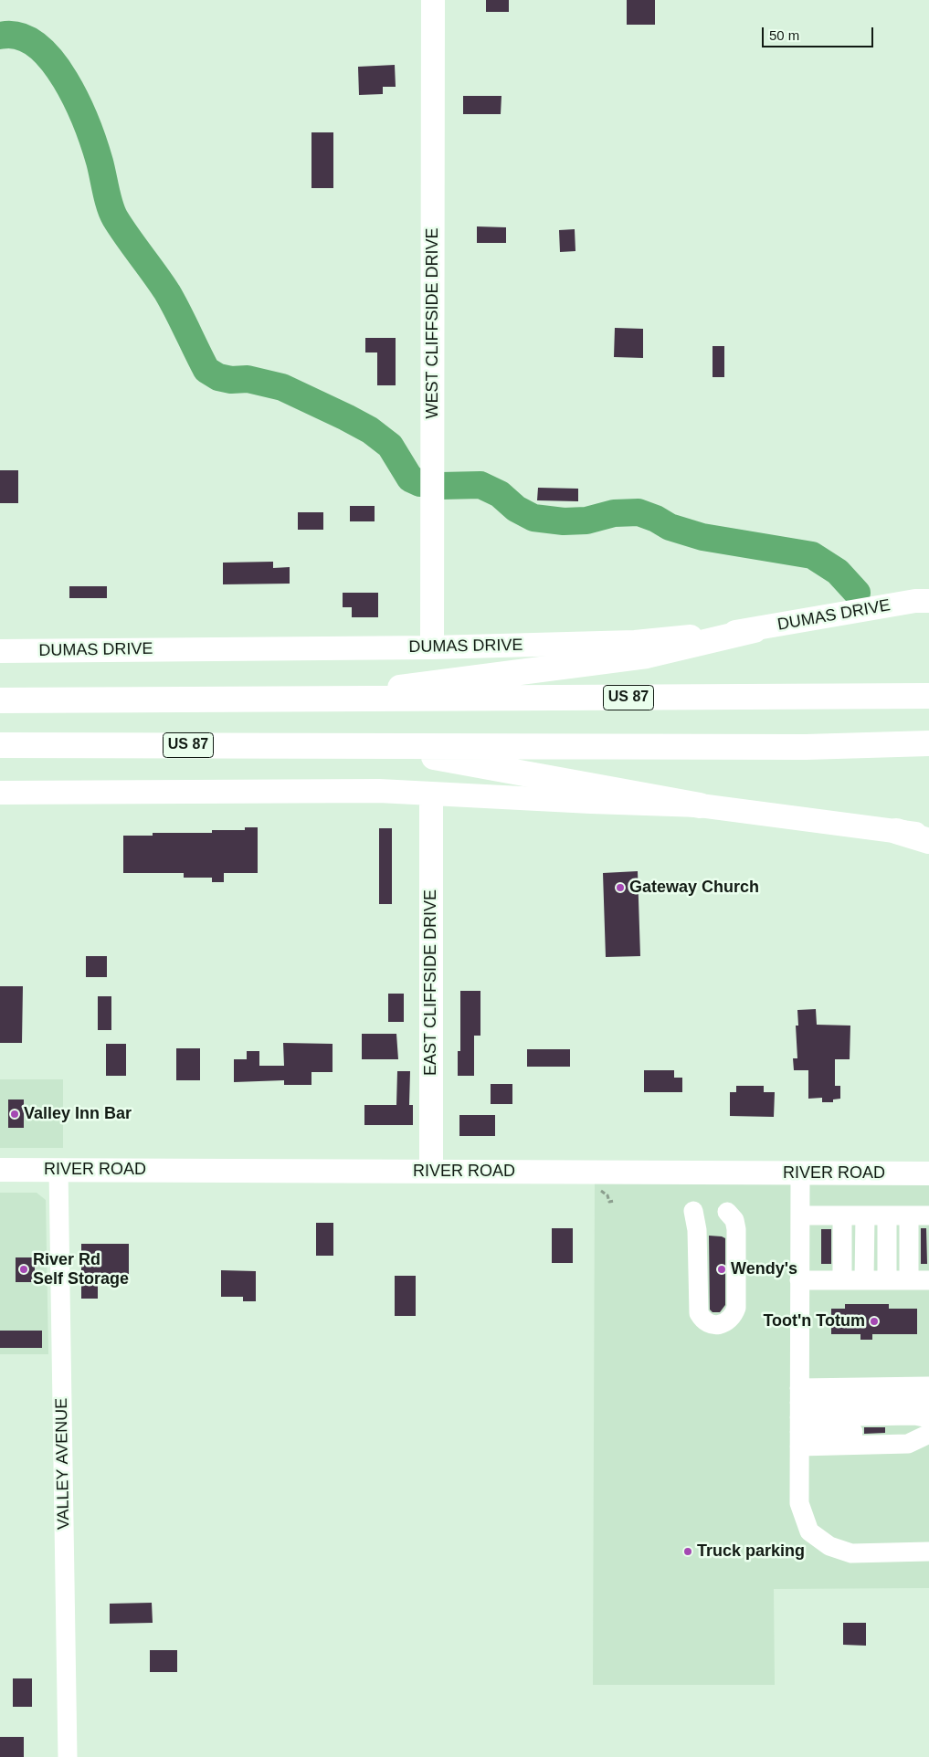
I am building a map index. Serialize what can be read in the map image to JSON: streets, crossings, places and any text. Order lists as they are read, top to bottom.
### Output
{
  "streets": {
    "highway": ["US 87"],
    "main road": [
      "WEST CLIFFSIDE DRIVE",
      "DUMAS DRIVE",
      "EAST CLIFFSIDE DRIVE",
      "RIVER ROAD"
    ],
    "street": ["VALLEY AVENUE"]
  },
  "crossings": [
    ["WEST CLIFFSIDE DRIVE", "DUMAS DRIVE"],
    ["EAST CLIFFSIDE DRIVE", "RIVER ROAD"],
    ["RIVER ROAD", "VALLEY AVENUE"]
  ],
  "places": [
    "Gateway Church",
    "Valley Inn Bar",
    "River Rd Self Storage",
    "Wendy's",
    "Toot'n Totum",
    "Truck parking"
  ],
  "scale_bar": "50 m"
}
